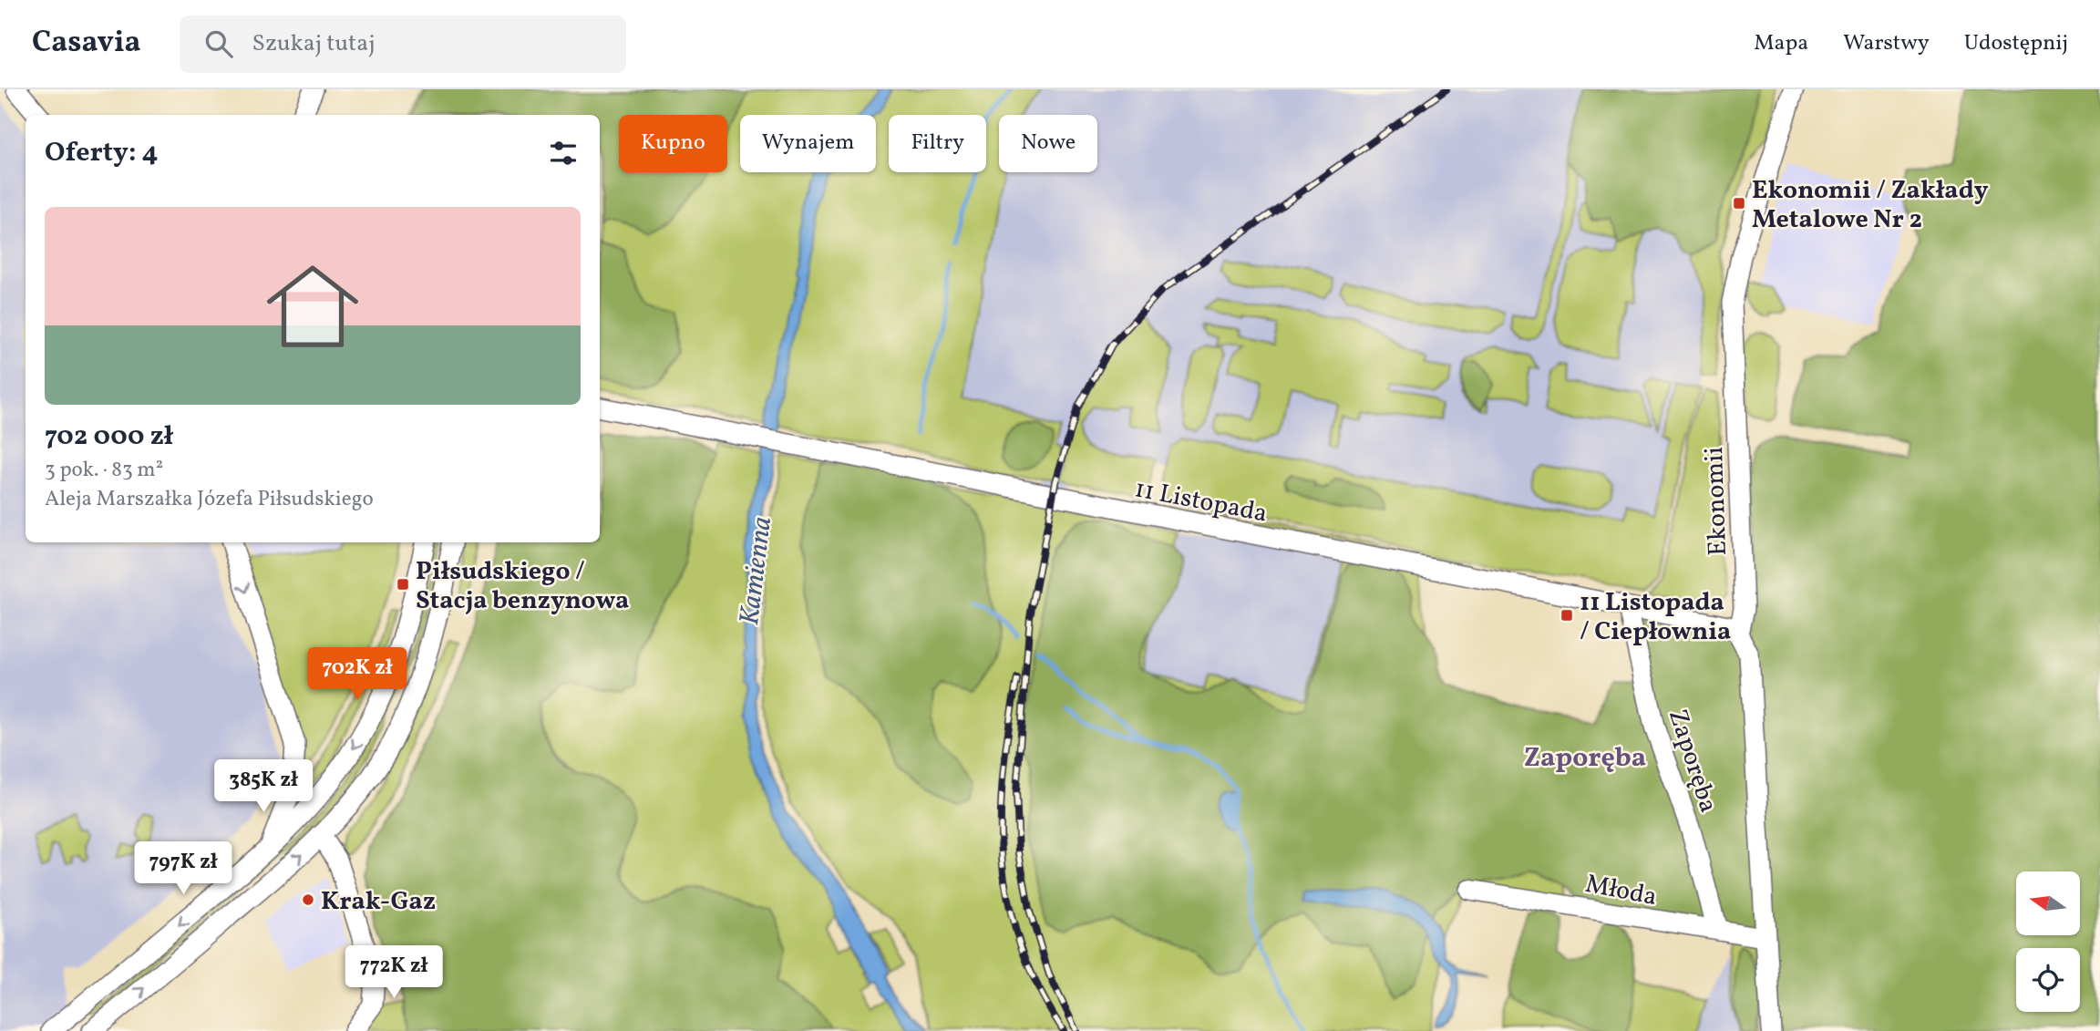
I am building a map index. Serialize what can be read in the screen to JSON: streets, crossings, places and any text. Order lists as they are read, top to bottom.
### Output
{
  "streets": {
    "street": [
      "11 Listopada",
      "Ekonomii",
      "Zaporęba",
      "Młoda"
    ]
  },
  "crossings": [
    ["11 Listopada", "Ekonomii"],
    ["11 Listopada", "Zaporęba"],
    ["Zaporęba", "Młoda"]
  ],
  "districts": ["Zaporęba"],
  "water": ["Kamienna"],
  "places": {
    "transit": ["Ekonomii / Zakłady Metalowe Nr 2", "Piłsudskiego / Stacja benzynowa", "11 Listopada / Ciepłownia"],
    "other": ["Krak-Gaz"]
  },
  "north": "left",
  "page": {
    "header": "Casavia",
    "search": "Szukaj tutaj",
    "nav": ["Mapa", "Warstwy", "Udostępnij"],
    "chip": [
      "Kupno",
      "Wynajem",
      "Filtry",
      "Nowe"
    ],
    "heading": "Oferty: 4",
    "list": [
      {
        "name": "702 000 zł",
        "note": "3 pok. · 83 m² · Aleja Marszałka Józefa Piłsudskiego"
      }
    ],
    "price": [
      "702K zł",
      "385K zł",
      "797K zł",
      "772K zł"
    ]
  }
}
